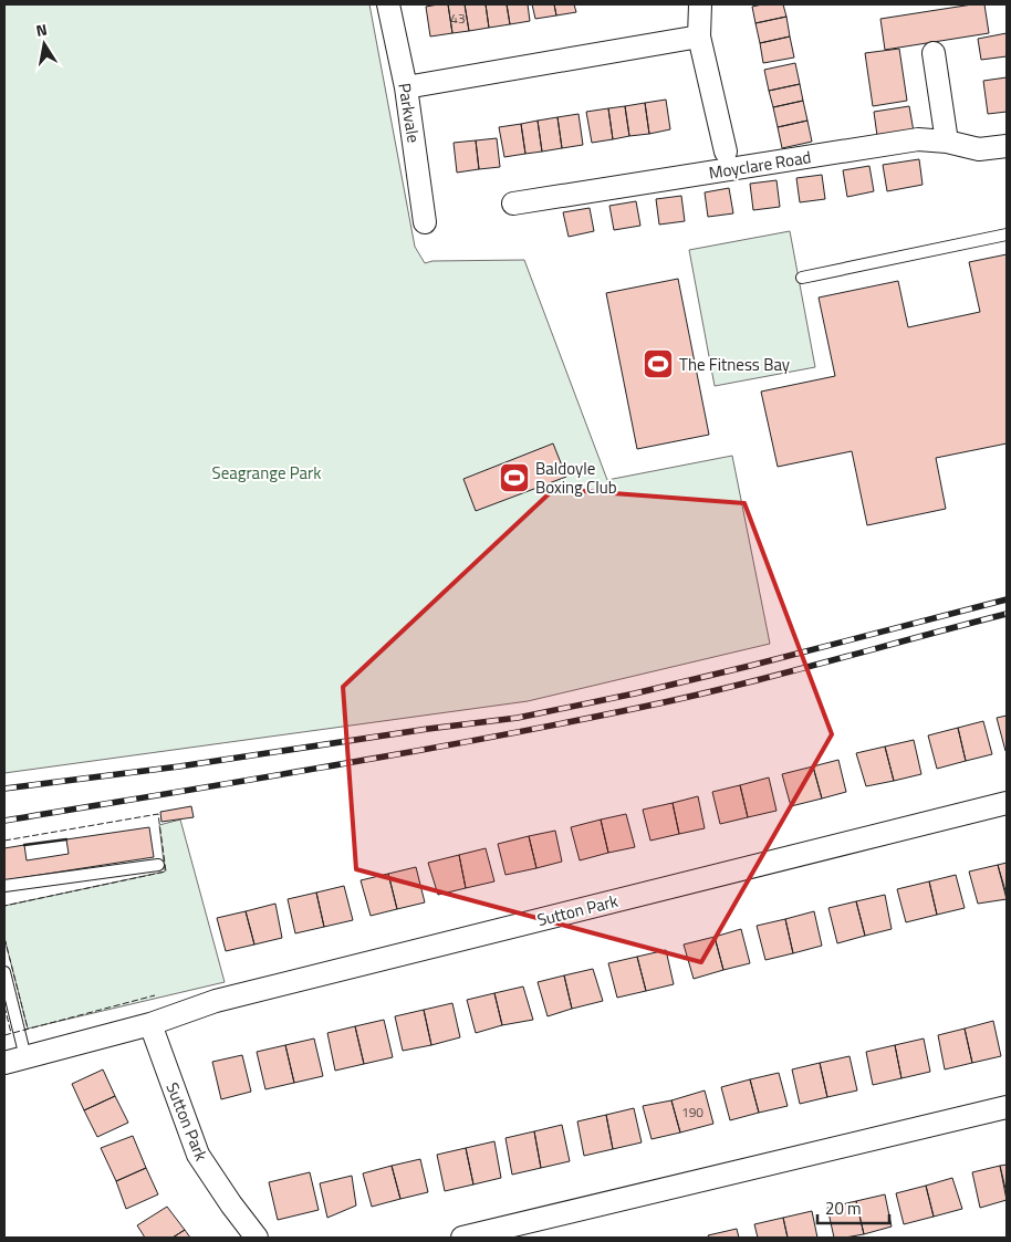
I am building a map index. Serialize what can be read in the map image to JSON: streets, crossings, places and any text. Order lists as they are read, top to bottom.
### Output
{
  "streets": {
    "street": ["Parkvale", "Moyclare Road", "Sutton Park"]
  },
  "parks": ["Seagrange Park"],
  "places": {
    "sports": ["The Fitness Bay", "Baldoyle Boxing Club"]
  },
  "house_numbers": ["43", "190"],
  "scale_bar": "20 m",
  "north": "top"
}
